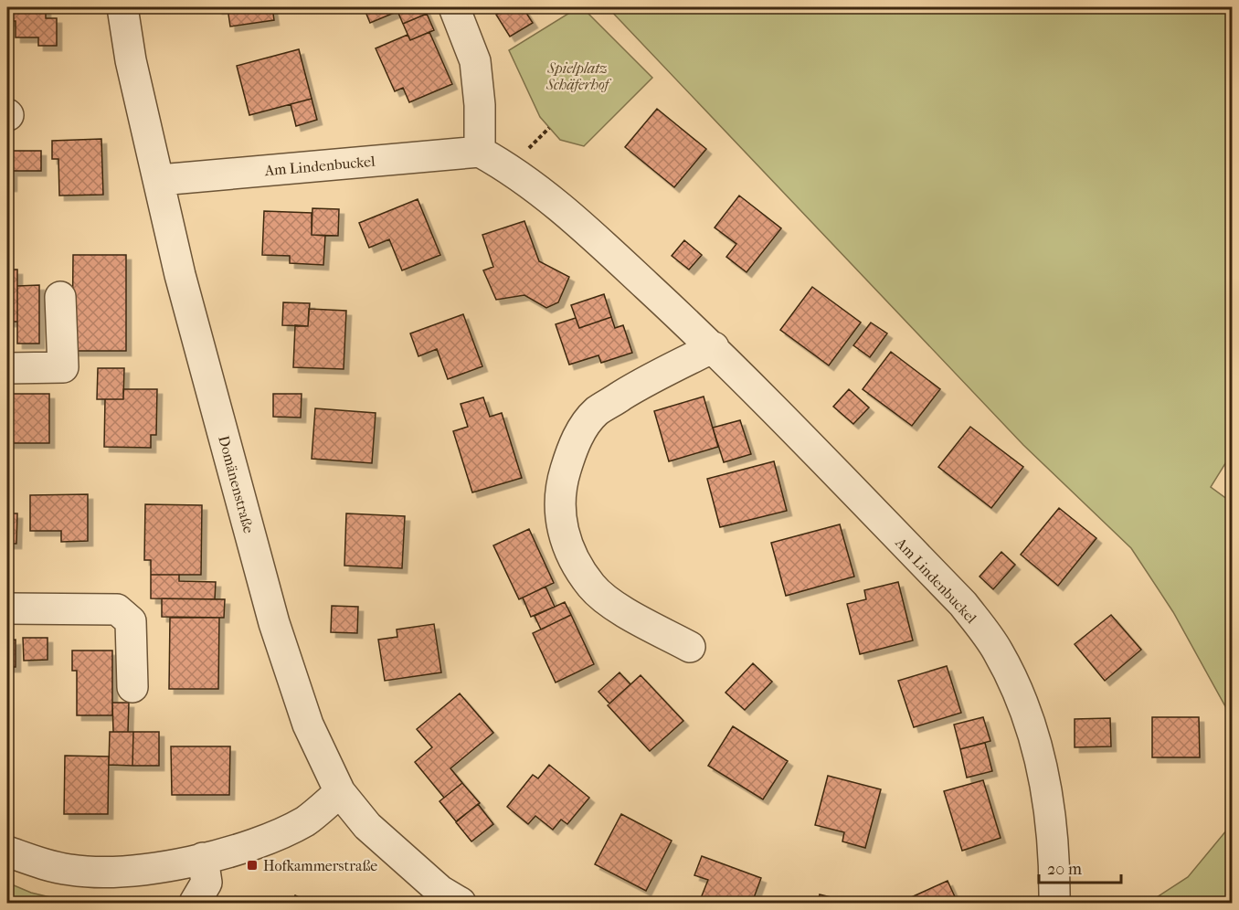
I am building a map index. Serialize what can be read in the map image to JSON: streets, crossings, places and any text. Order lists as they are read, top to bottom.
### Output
{
  "streets": {
    "street": ["Am Lindenbuckel", "Domänenstraße"]
  },
  "crossings": [
    ["Am Lindenbuckel", "Domänenstraße"]
  ],
  "parks": ["Spielplatz Schäferhof"],
  "places": {
    "transit": ["Hofkammerstraße"]
  },
  "scale_bar": "20 m"
}
